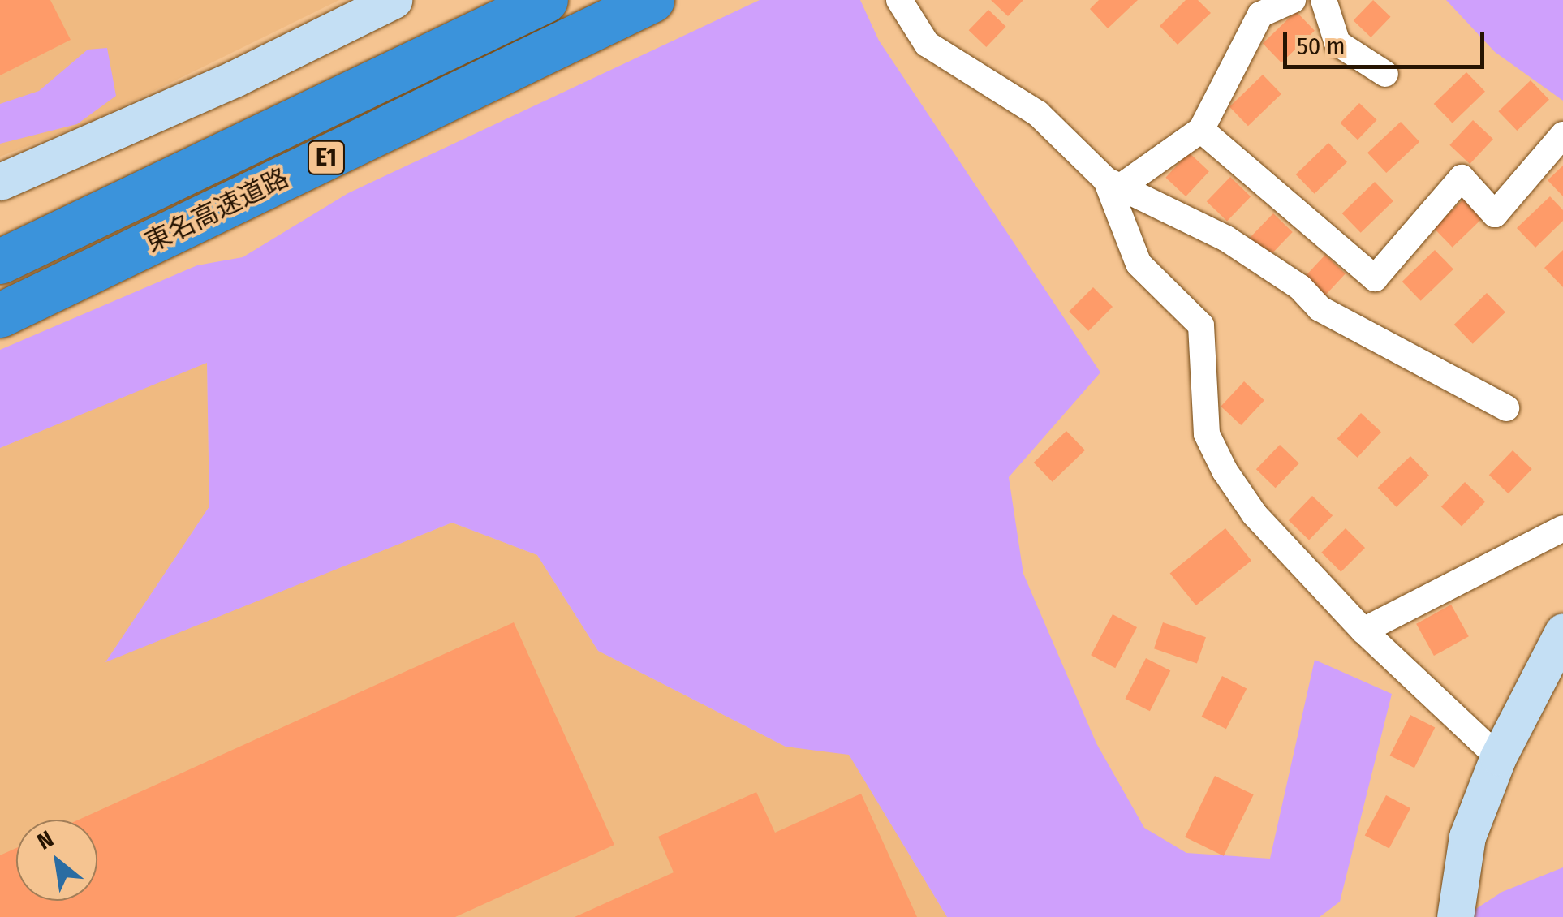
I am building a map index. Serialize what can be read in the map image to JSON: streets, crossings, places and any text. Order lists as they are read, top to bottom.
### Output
{
  "streets": {
    "highway": ["E1", "東名高速道路"]
  },
  "scale_bar": "50 m",
  "north": "top left"
}
